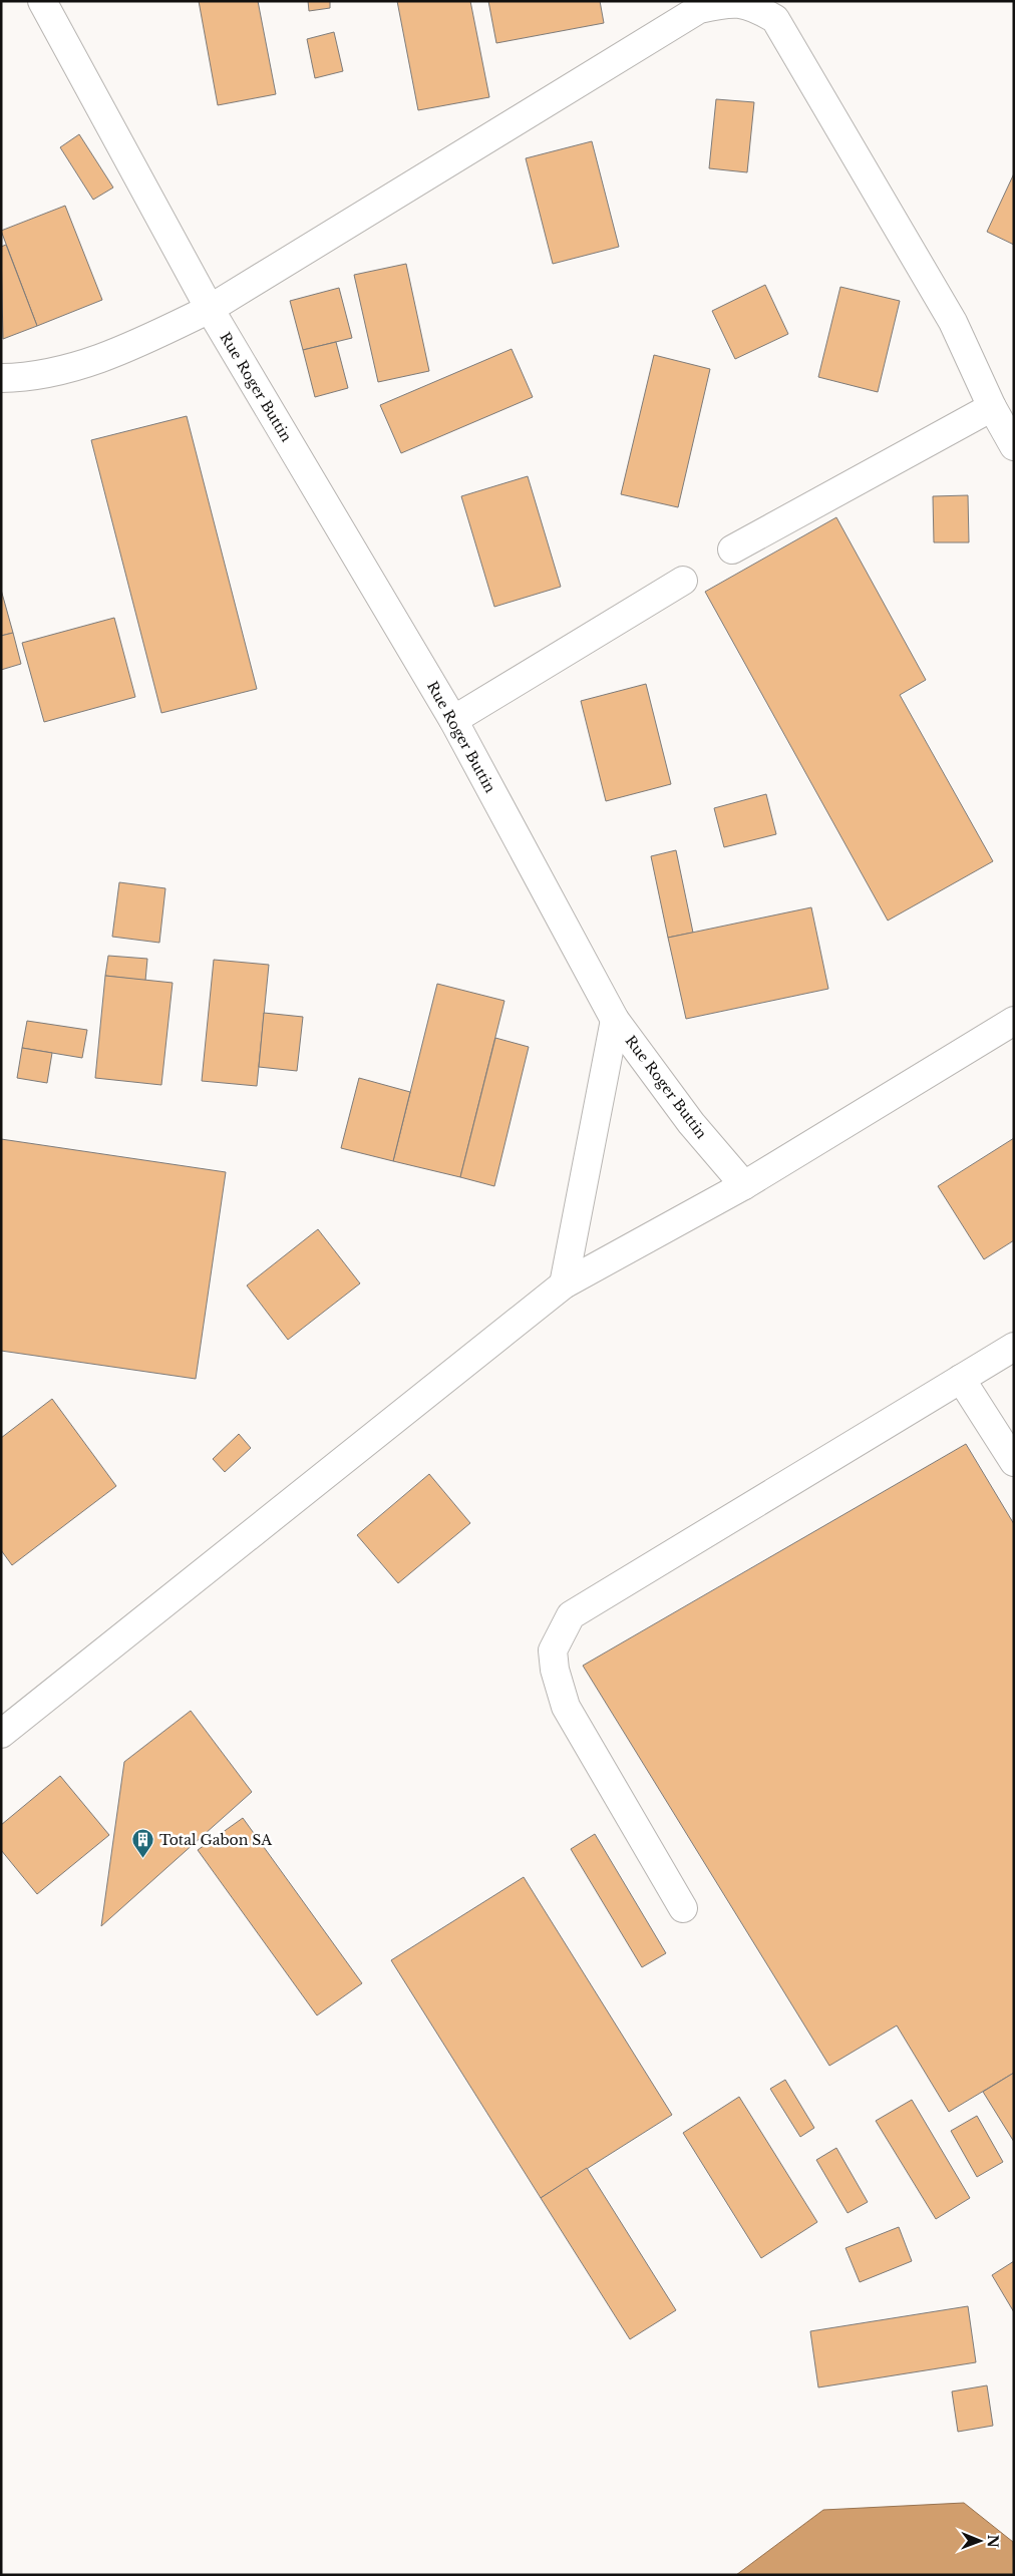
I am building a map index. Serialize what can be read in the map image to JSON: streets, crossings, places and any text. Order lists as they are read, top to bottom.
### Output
{
  "streets": {
    "street": ["Rue Roger Buttin"]
  },
  "places": {
    "building": ["Total Gabon SA"]
  },
  "north": "right"
}
